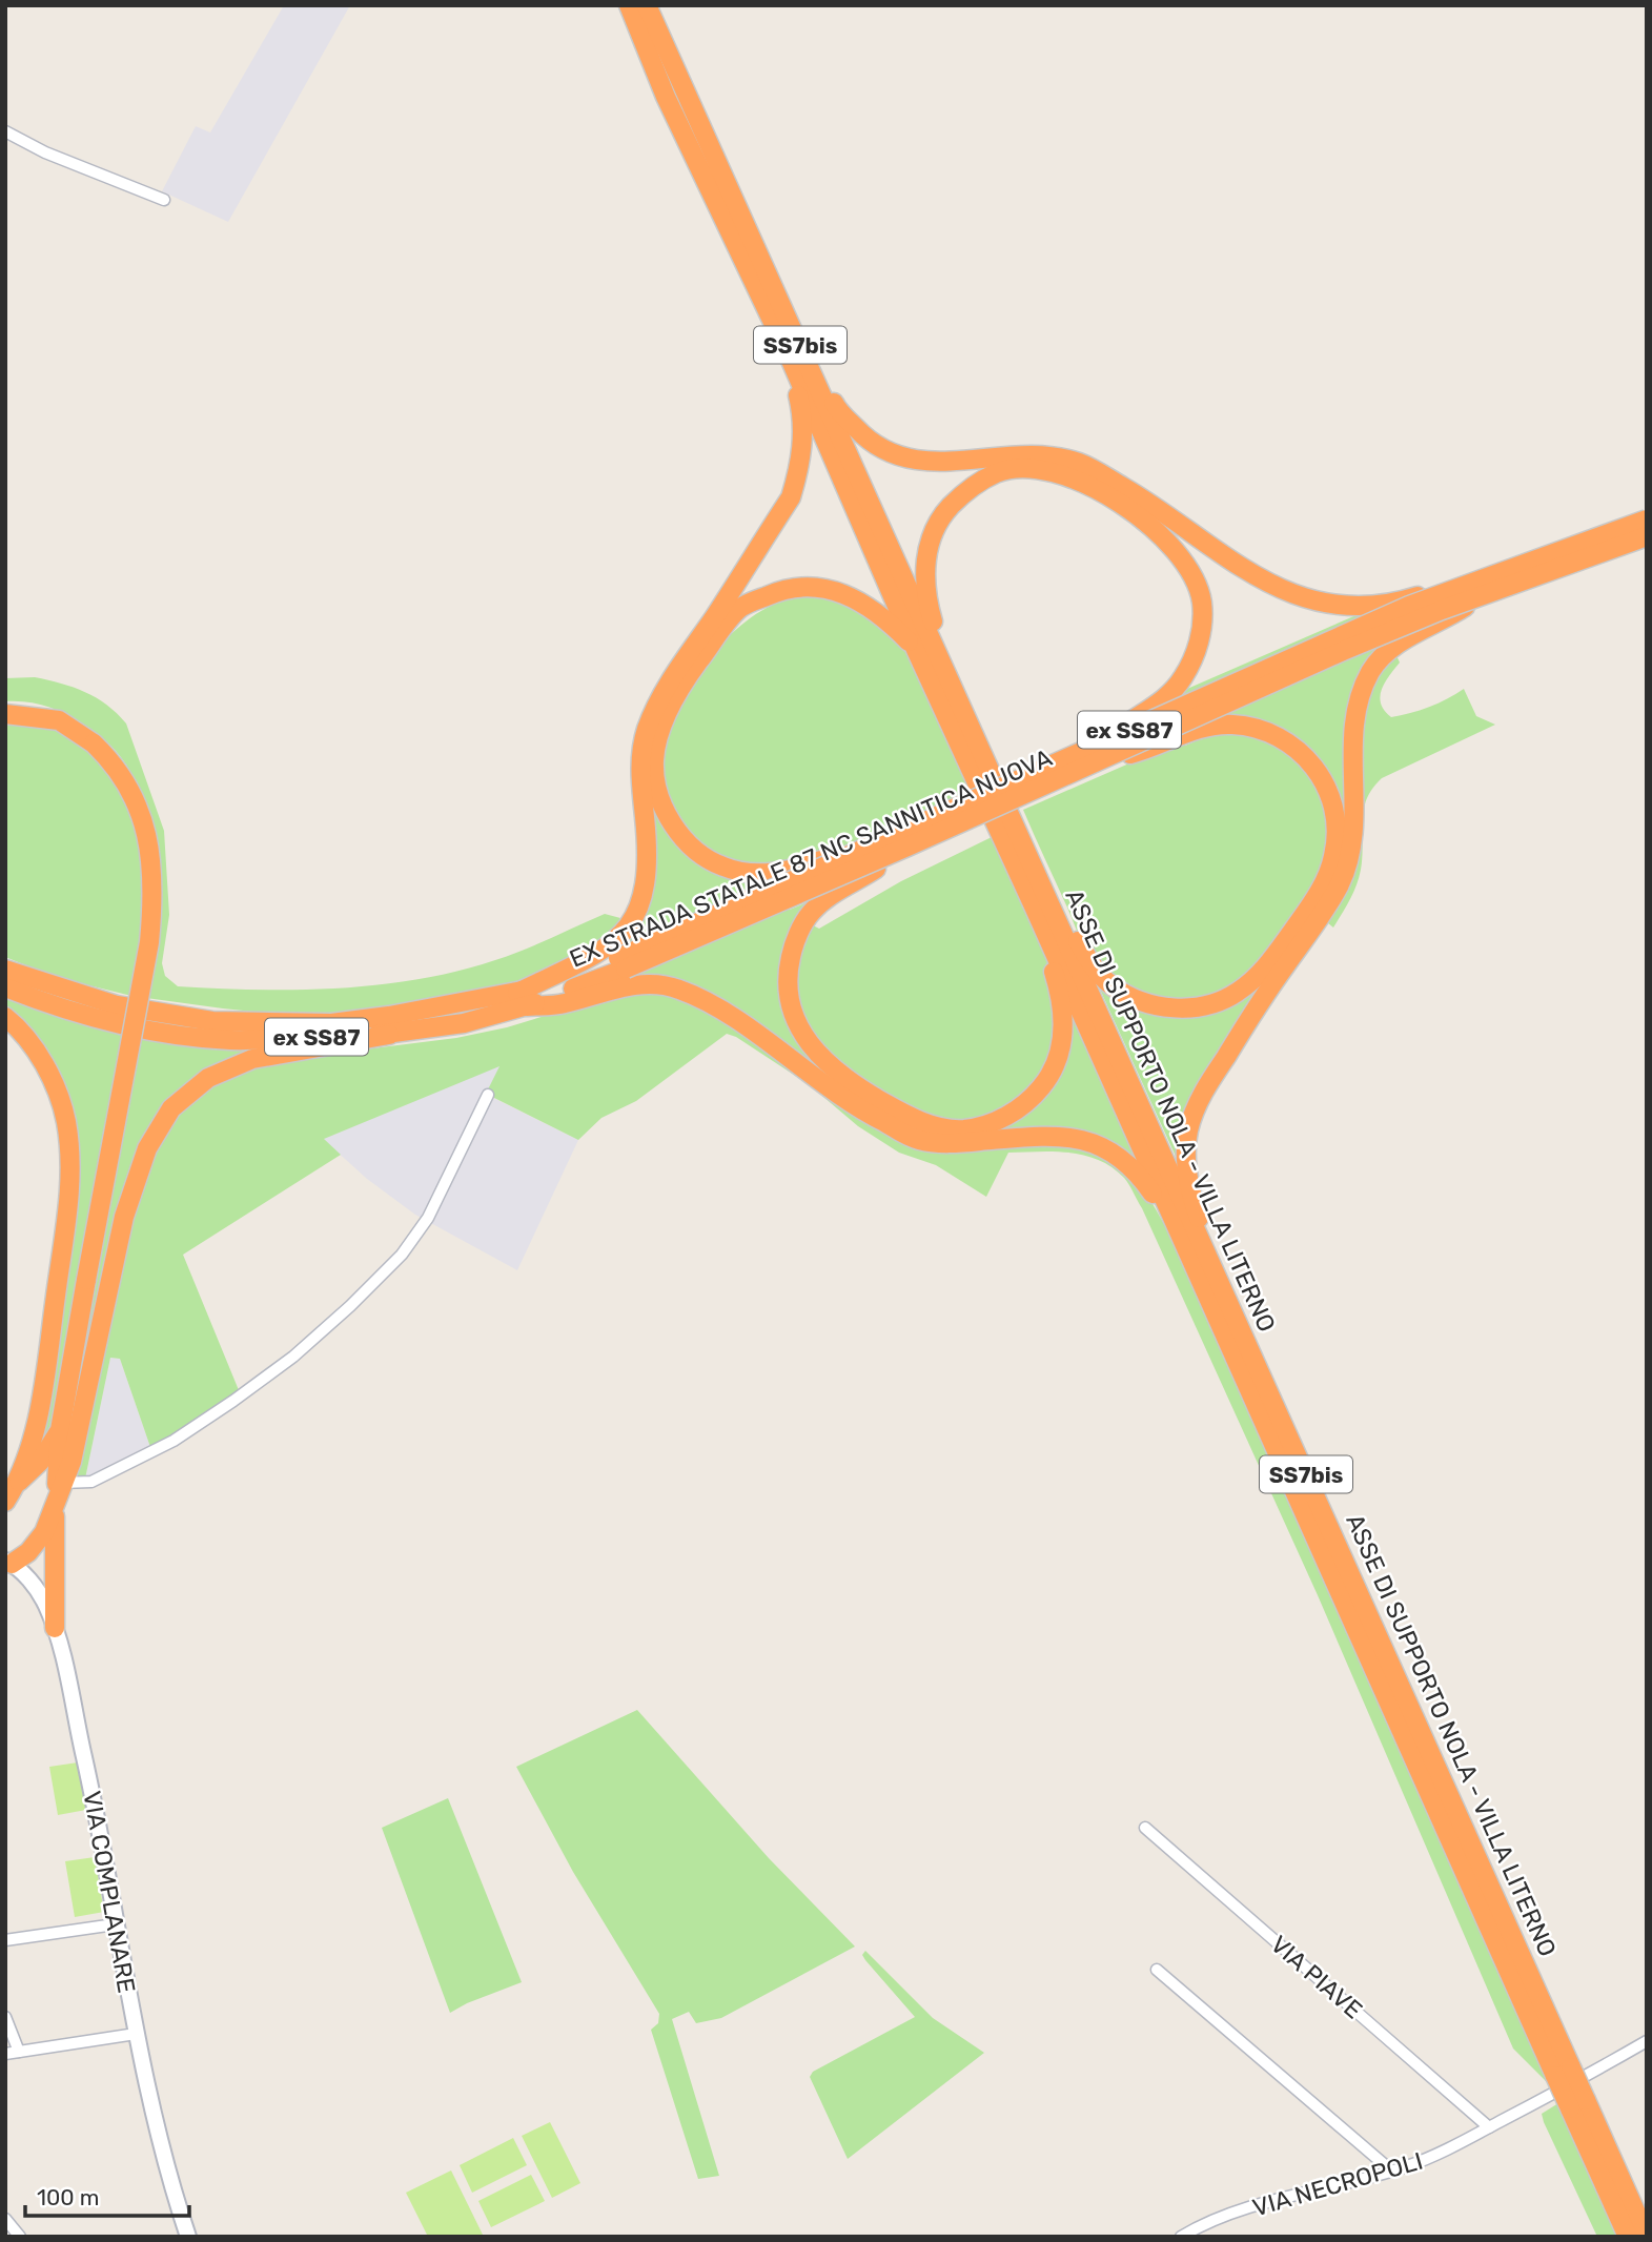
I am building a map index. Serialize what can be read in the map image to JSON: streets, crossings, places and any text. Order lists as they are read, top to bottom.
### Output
{
  "streets": {
    "highway": [
      "SS7bis",
      "ex SS87",
      "EX STRADA STATALE 87 NC SANNITICA NUOVA",
      "ASSE DI SUPPORTO NOLA - VILLA LITERNO"
    ],
    "main road": ["VIA COMPLANARE"],
    "street": ["VIA PIAVE", "VIA NECROPOLI"]
  },
  "crossings": [
    ["VIA PIAVE", "VIA NECROPOLI"]
  ],
  "scale_bar": "100 m"
}
